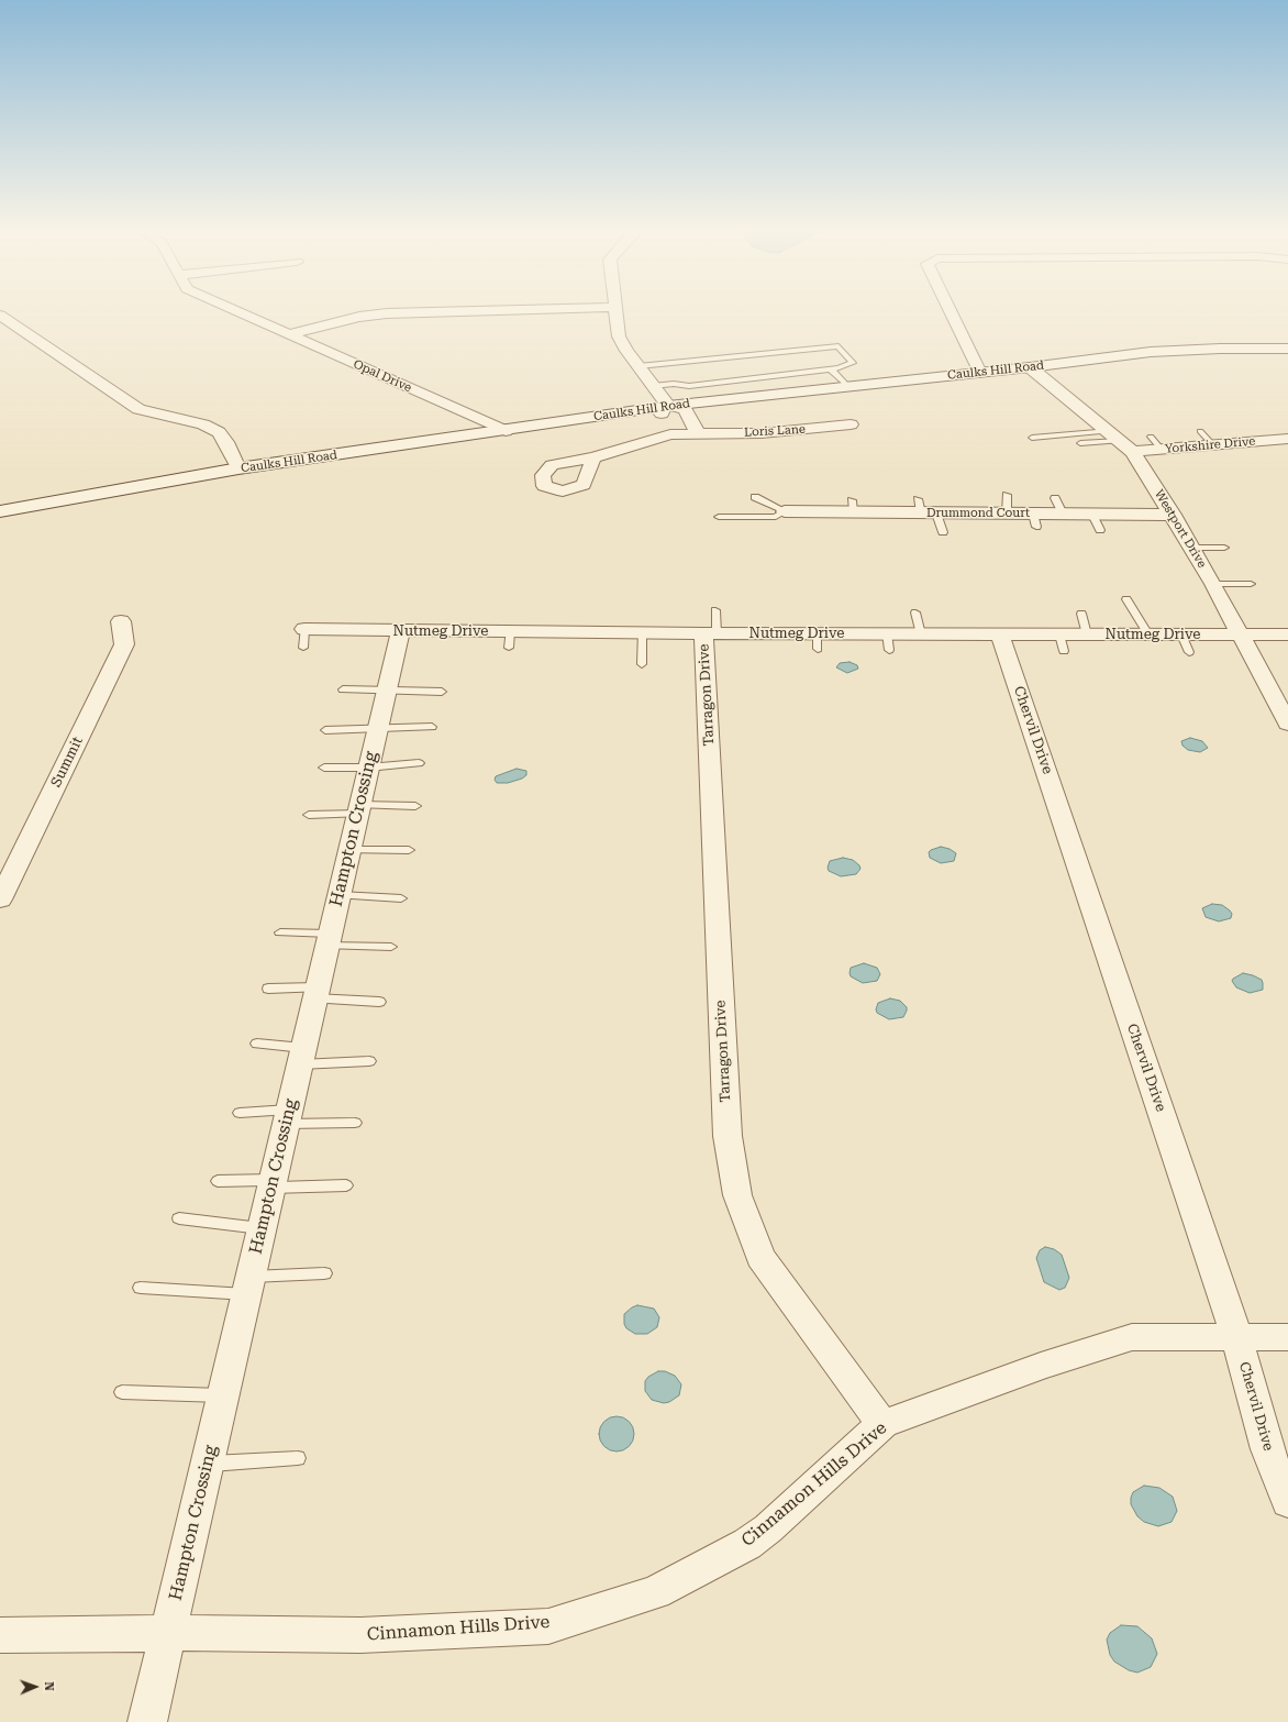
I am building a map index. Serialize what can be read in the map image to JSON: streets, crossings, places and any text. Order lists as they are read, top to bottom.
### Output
{
  "streets": {
    "main road": ["Caulks Hill Road"],
    "street": [
      "Opal Drive",
      "Loris Lane",
      "Yorkshire Drive",
      "Drummond Court",
      "Westport Drive",
      "Nutmeg Drive",
      "Tarragon Drive",
      "Chervil Drive",
      "Summit",
      "Hampton Crossing",
      "Cinnamon Hills Drive"
    ]
  },
  "crossings": [
    ["Caulks Hill Road", "Opal Drive"],
    ["Caulks Hill Road", "Westport Drive"],
    ["Yorkshire Drive", "Westport Drive"],
    ["Drummond Court", "Westport Drive"],
    ["Westport Drive", "Nutmeg Drive"],
    ["Nutmeg Drive", "Tarragon Drive"],
    ["Nutmeg Drive", "Chervil Drive"],
    ["Nutmeg Drive", "Hampton Crossing"],
    ["Tarragon Drive", "Cinnamon Hills Drive"],
    ["Chervil Drive", "Cinnamon Hills Drive"],
    ["Hampton Crossing", "Cinnamon Hills Drive"]
  ],
  "north": "right"
}
